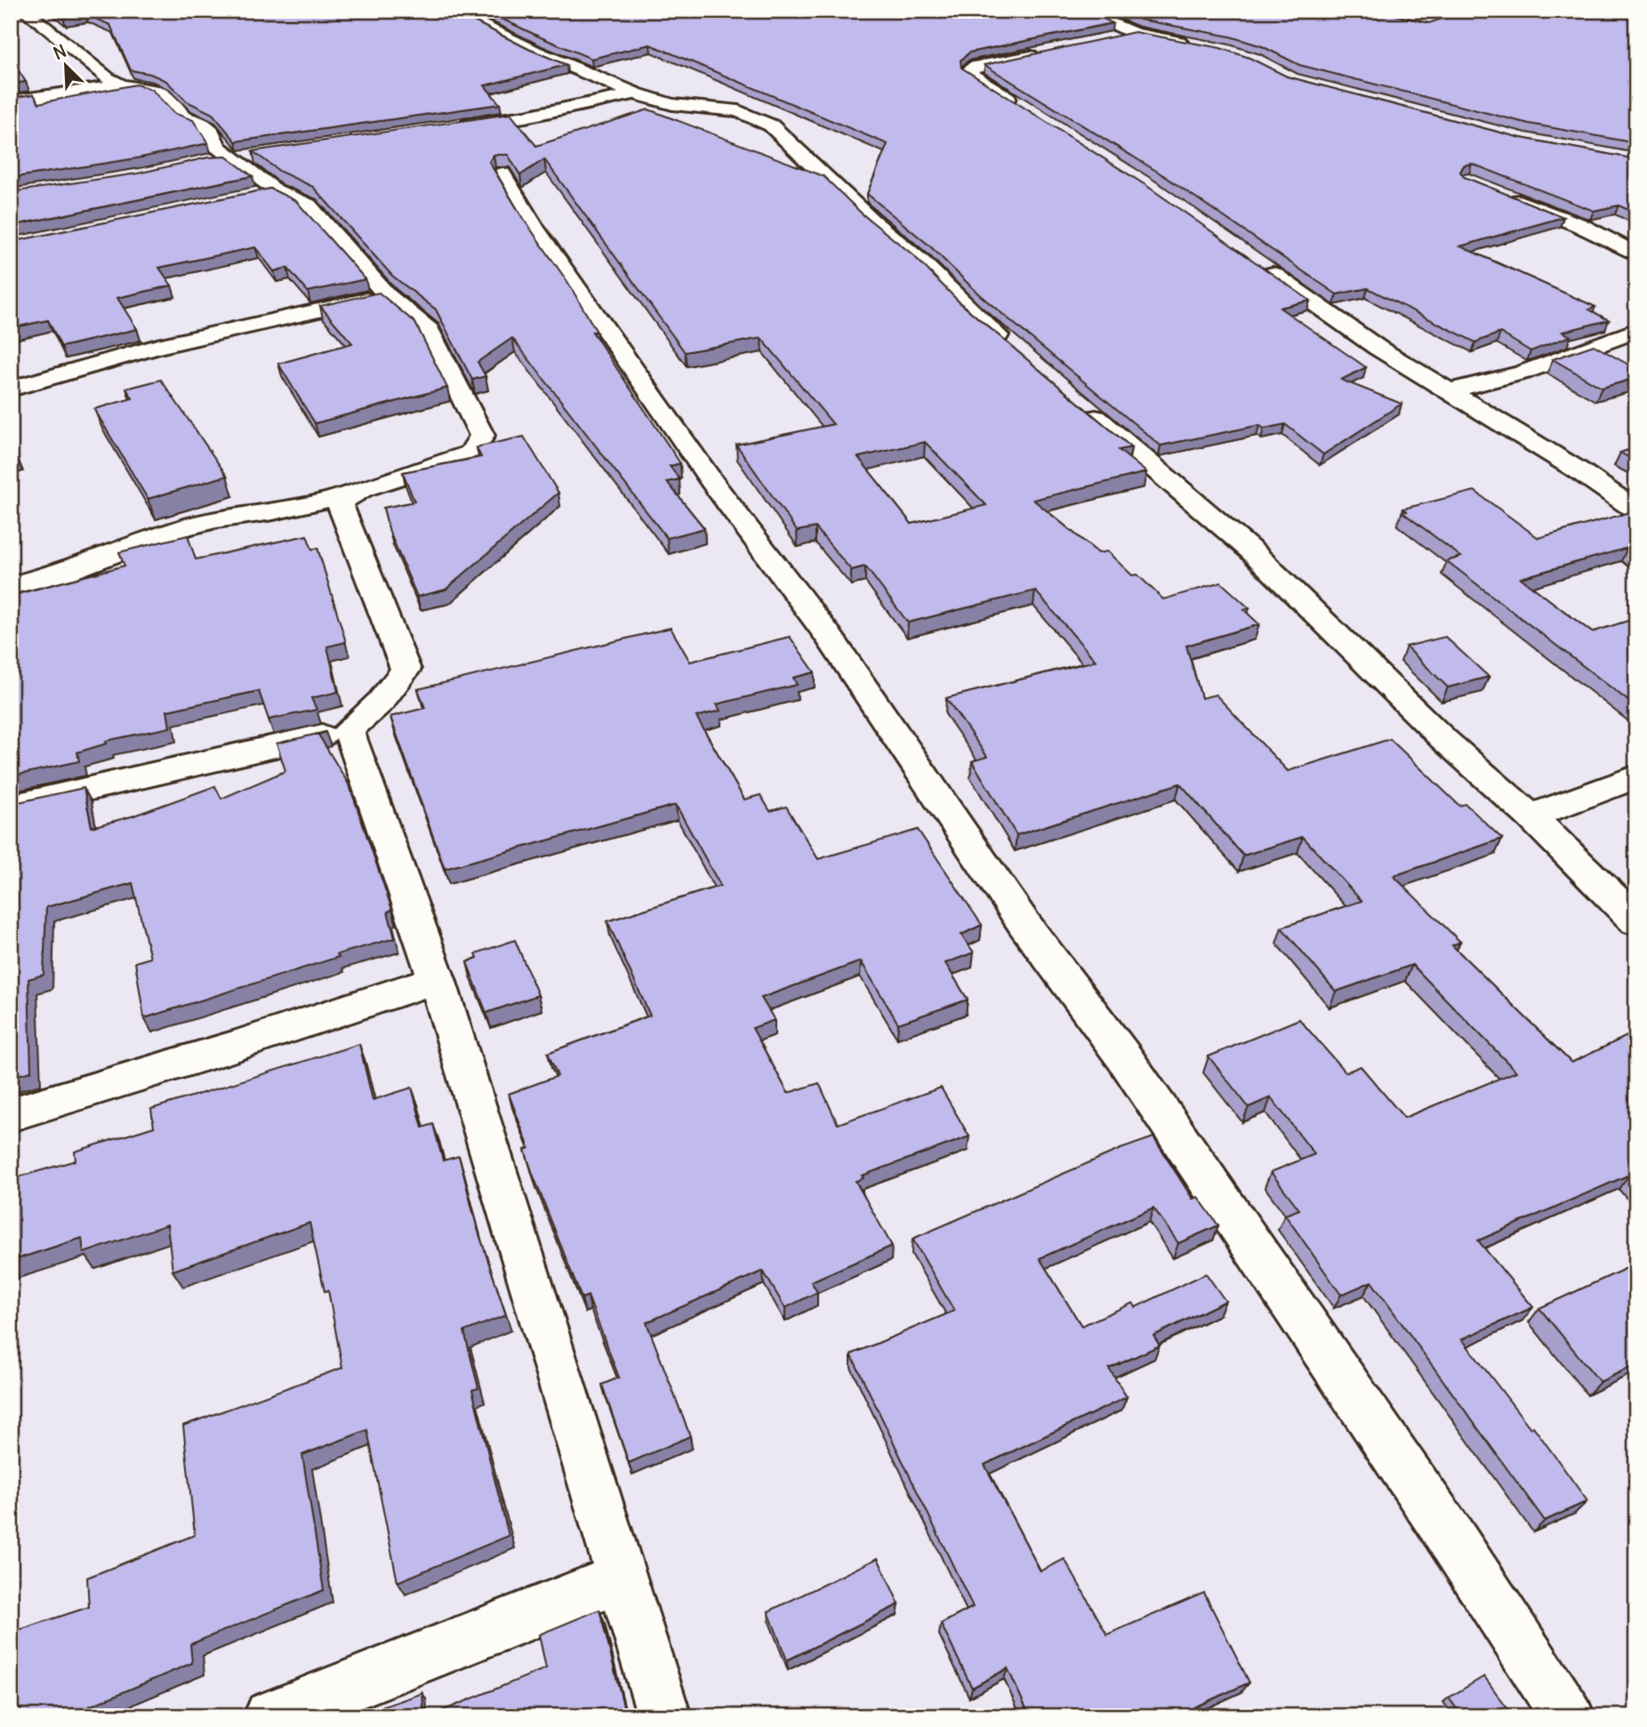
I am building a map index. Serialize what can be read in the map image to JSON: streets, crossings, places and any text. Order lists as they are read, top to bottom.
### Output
{
  "north": "top left"
}
